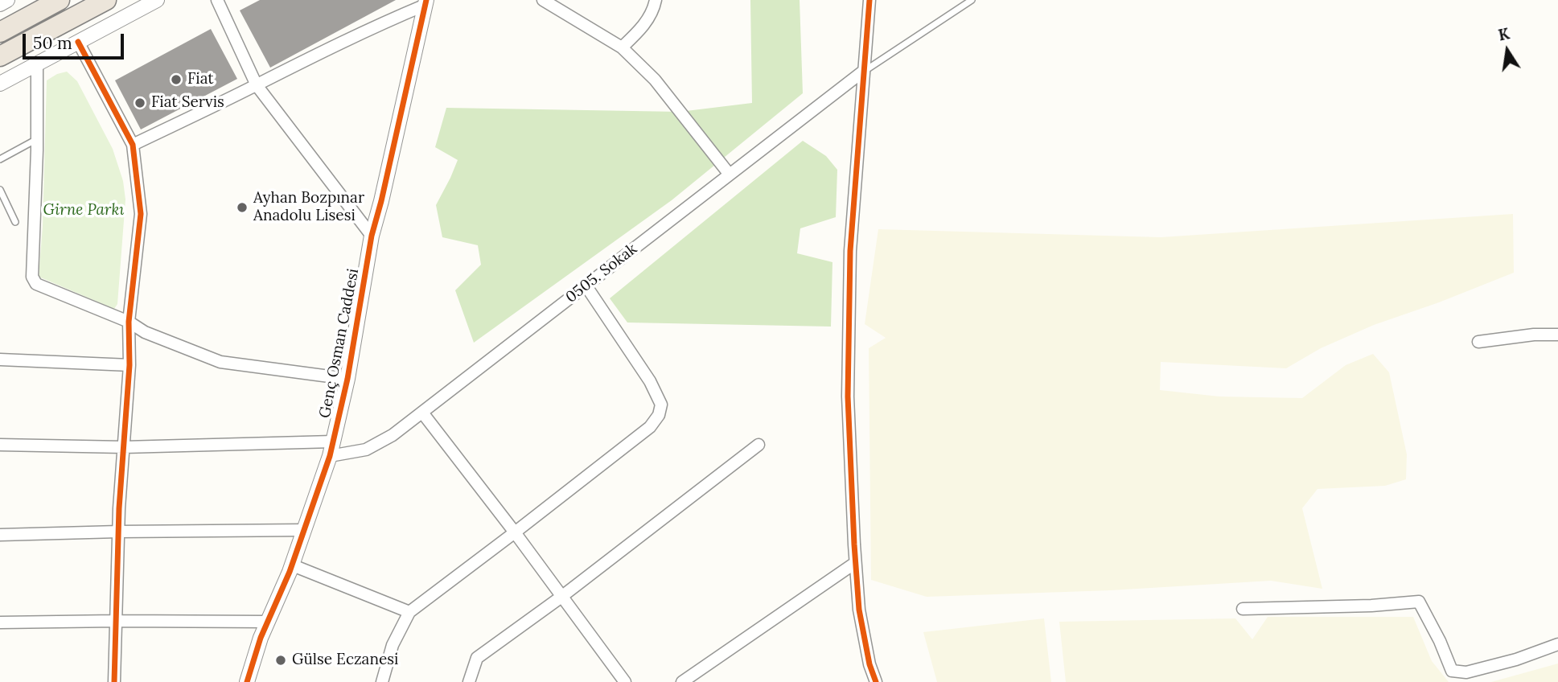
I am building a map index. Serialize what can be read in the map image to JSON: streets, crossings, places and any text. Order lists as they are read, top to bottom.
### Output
{
  "streets": {
    "street": ["0505. Sokak", "Genç Osman Caddesi"]
  },
  "crossings": [
    ["0505. Sokak", "Genç Osman Caddesi"]
  ],
  "parks": ["Girne Parkı"],
  "places": [
    "Fiat",
    "Fiat Servis",
    "Ayhan Bozpınar Anadolu Lisesi",
    "Gülse Eczanesi"
  ],
  "scale_bar": "50 m",
  "north": "top"
}
